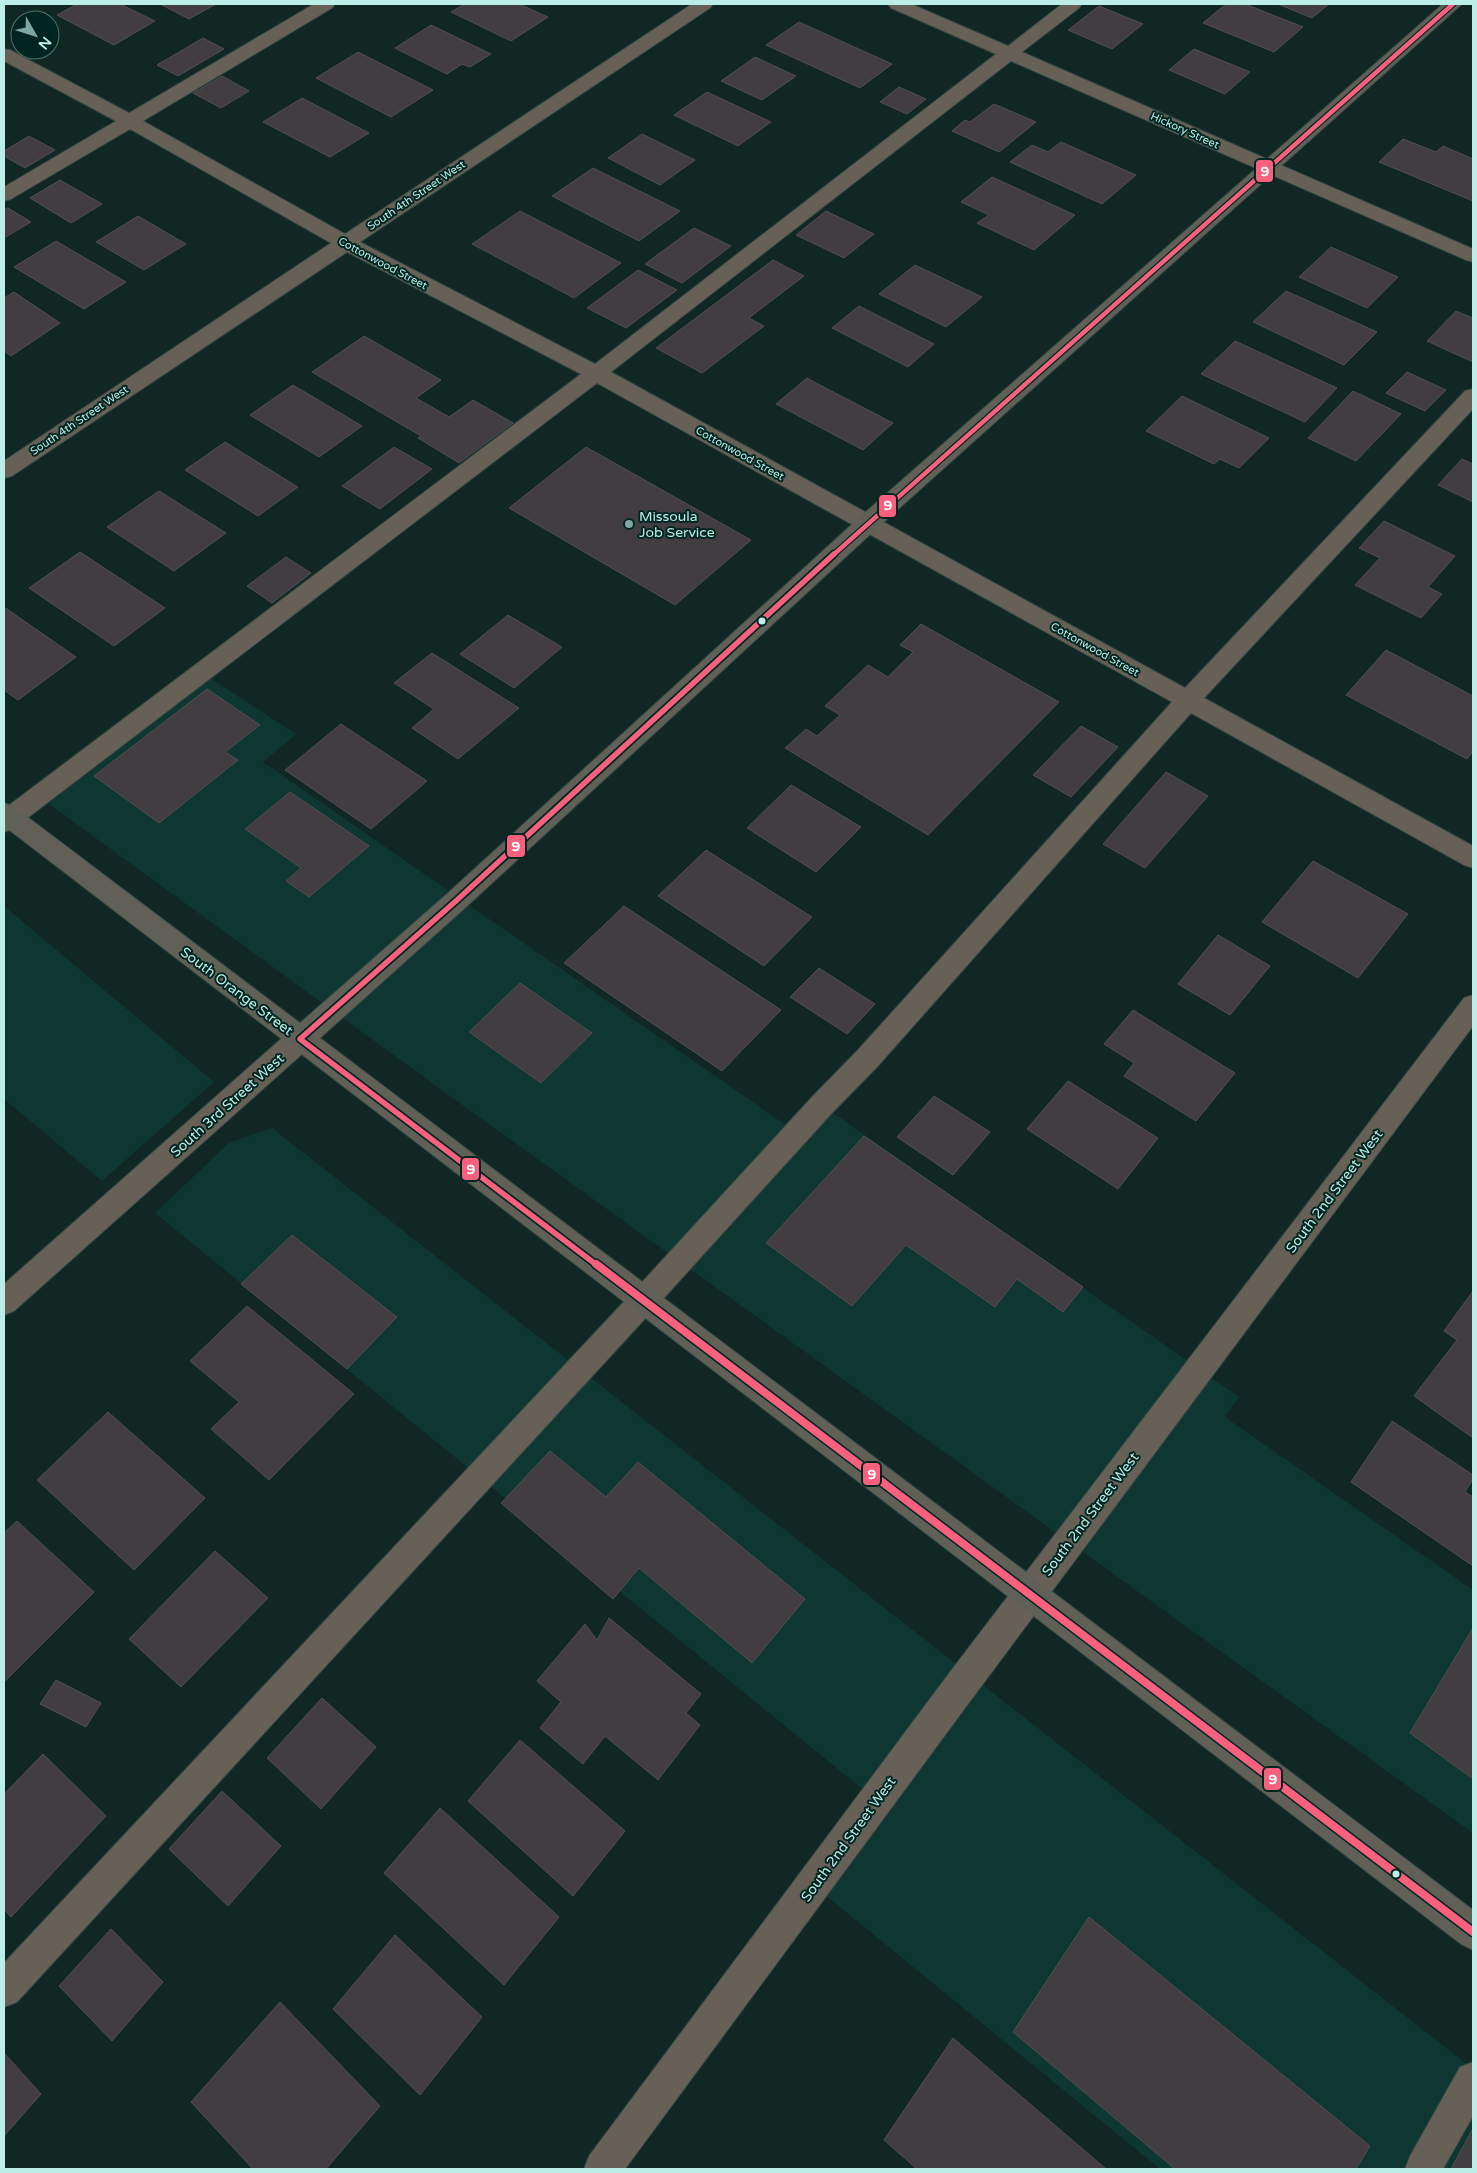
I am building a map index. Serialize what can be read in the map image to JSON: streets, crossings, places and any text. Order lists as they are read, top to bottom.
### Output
{
  "streets": {
    "main road": ["South Orange Street", "South 3rd Street West"],
    "street": [
      "Hickory Street",
      "South 4th Street West",
      "Cottonwood Street",
      "South 2nd Street West"
    ]
  },
  "crossings": [
    ["Hickory Street", "South 3rd Street West"],
    ["South 4th Street West", "Cottonwood Street"],
    ["Cottonwood Street", "South 3rd Street West"],
    ["South Orange Street", "South 3rd Street West"],
    ["South Orange Street", "South 2nd Street West"]
  ],
  "places": ["Missoula Job Service"],
  "lines": ["transit line 9"],
  "north": "bottom right"
}
